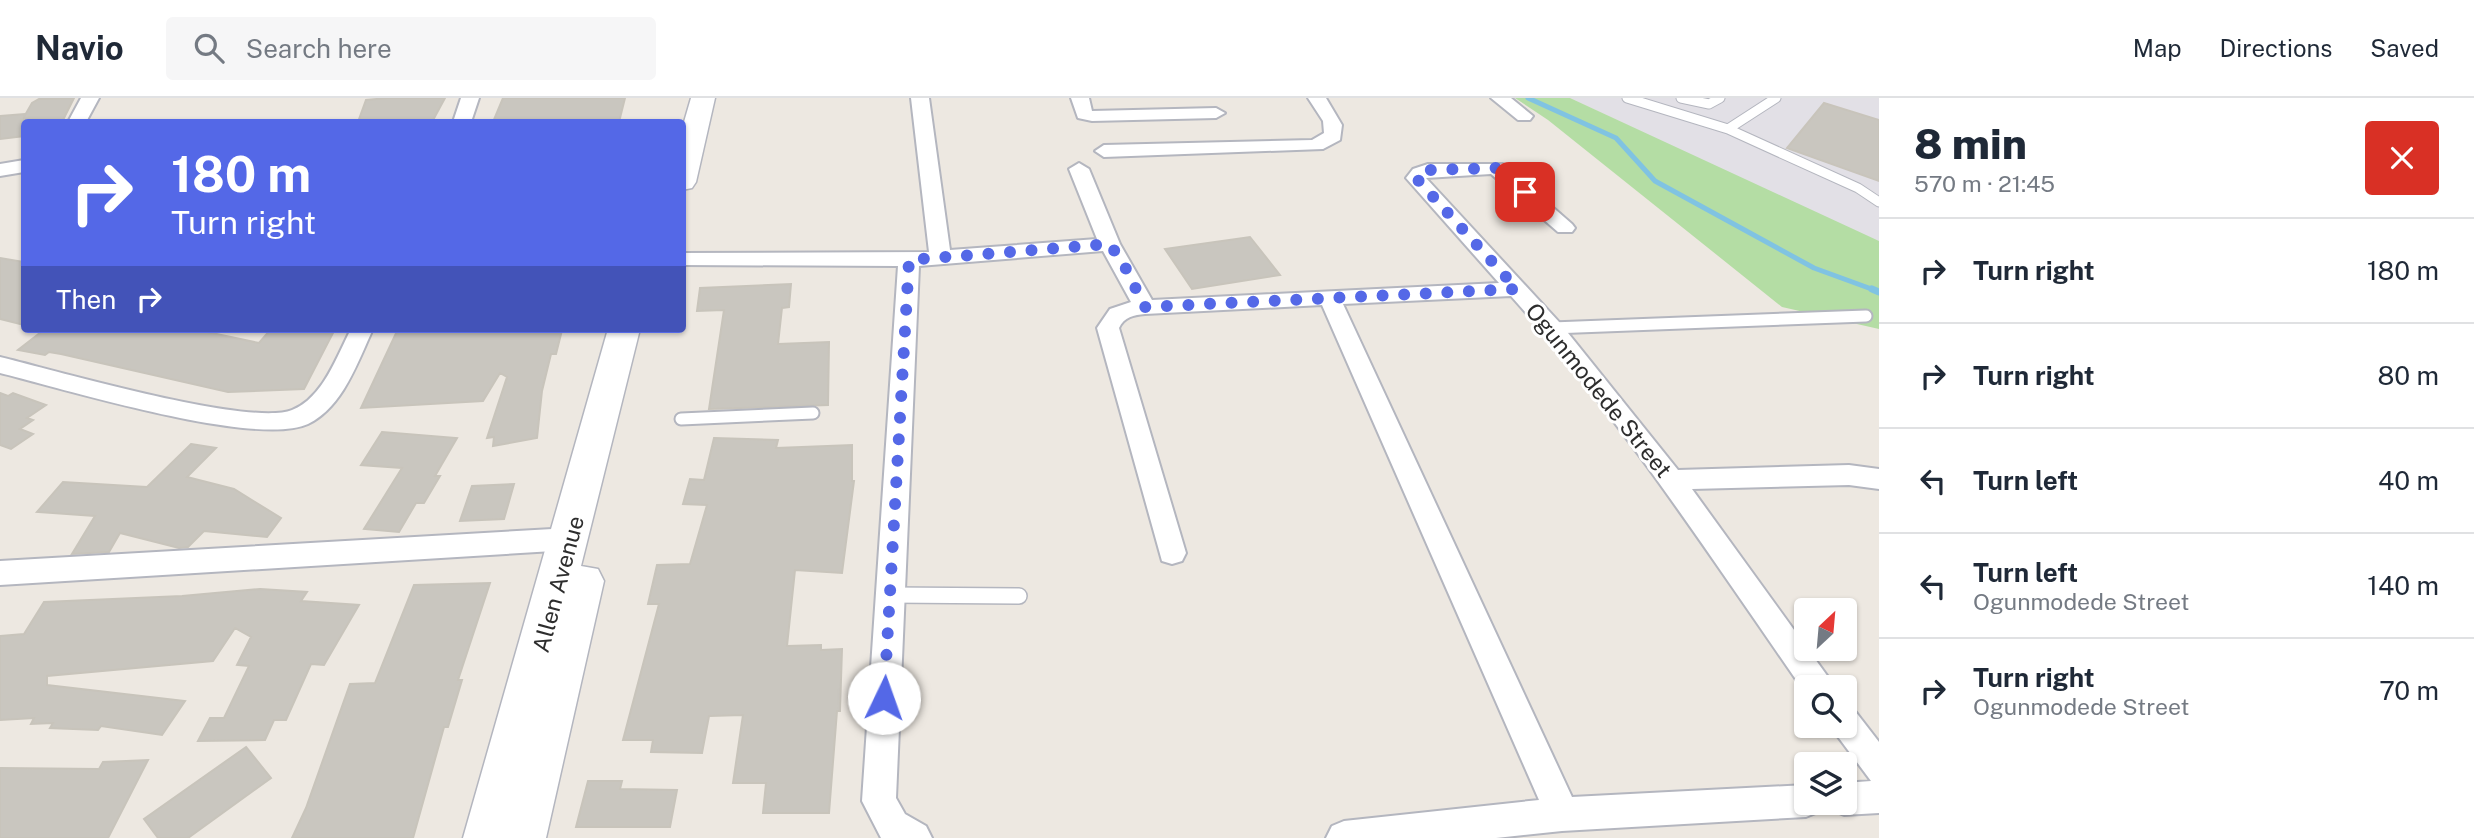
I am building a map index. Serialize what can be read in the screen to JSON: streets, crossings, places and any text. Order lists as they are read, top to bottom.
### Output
{
  "streets": {
    "main road": ["Allen Avenue"],
    "street": ["Ogunmodede Street"]
  },
  "north": "top right",
  "page": {
    "header": "Navio",
    "search": "Search here",
    "nav": ["Map", "Directions", "Saved"],
    "heading": ["8 min", "570 m · 21:45"],
    "turn": ["180 m", "Turn right"],
    "list": [
      {
        "name": "Turn right",
        "value": "180 m"
      },
      {
        "name": "Turn right",
        "value": "80 m"
      },
      {
        "name": "Turn left",
        "value": "40 m"
      },
      {
        "name": "Turn left",
        "note": "Ogunmodede Street",
        "value": "140 m"
      },
      {
        "name": "Turn right",
        "note": "Ogunmodede Street",
        "value": "70 m"
      }
    ],
    "then": "Then"
  }
}
